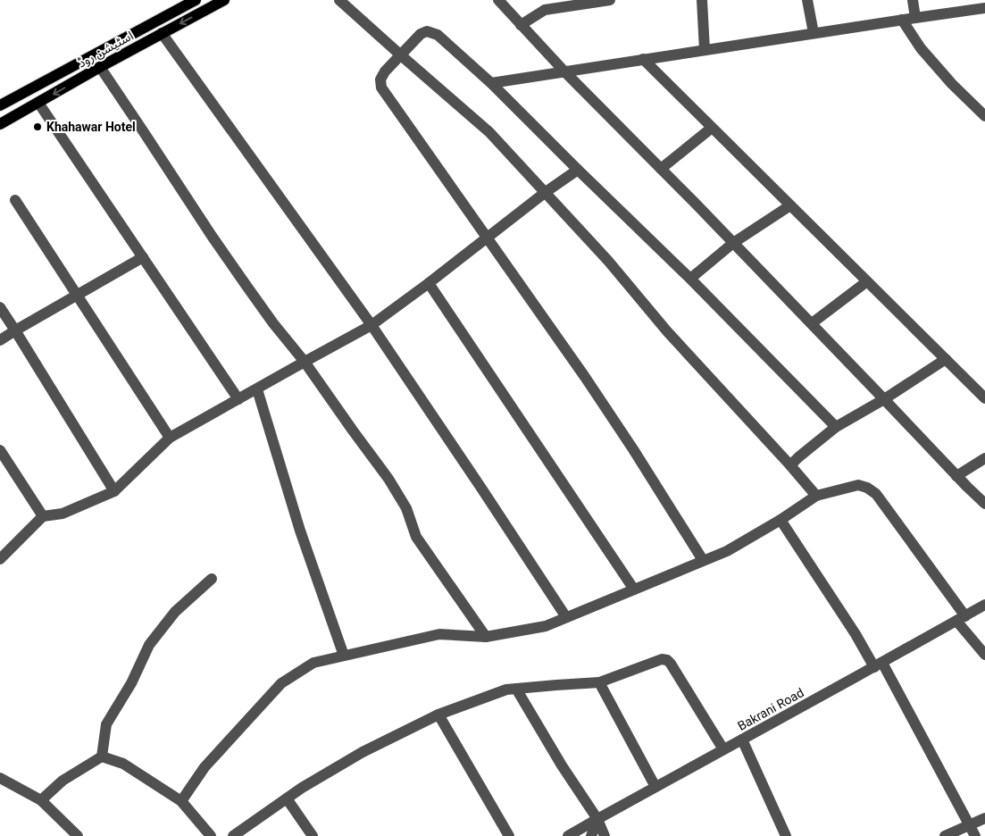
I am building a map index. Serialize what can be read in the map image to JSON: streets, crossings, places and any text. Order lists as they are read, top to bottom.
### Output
{
  "streets": {
    "main road": ["اسٹیشن روڈ"],
    "street": ["Bakrani Road"]
  },
  "places": ["Khahawar Hotel"]
}
